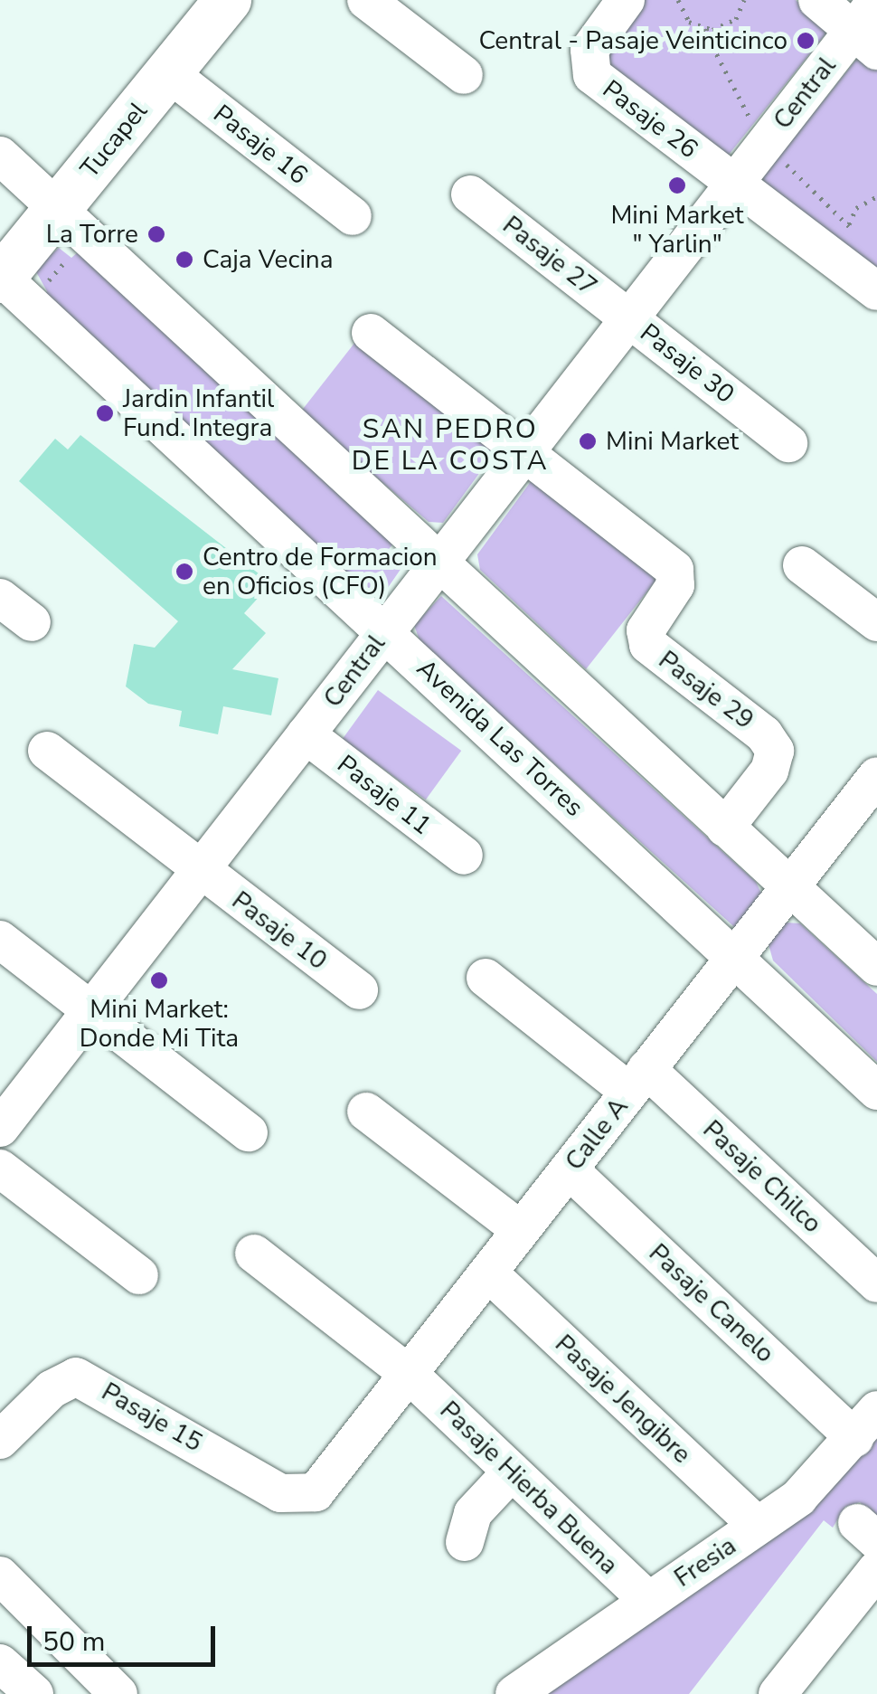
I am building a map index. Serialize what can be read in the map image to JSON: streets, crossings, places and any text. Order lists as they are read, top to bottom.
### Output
{
  "streets": {
    "main road": ["Tucapel"],
    "street": [
      "Central",
      "Pasaje 26",
      "Pasaje 16",
      "Pasaje 27",
      "Pasaje 30",
      "Pasaje 29",
      "Avenida Las Torres",
      "Pasaje 11",
      "Pasaje 10",
      "Calle A",
      "Pasaje Chilco",
      "Pasaje Canelo",
      "Pasaje Jengibre",
      "Pasaje 15",
      "Pasaje Hierba Buena",
      "Fresia"
    ]
  },
  "crossings": [
    ["Central", "Pasaje 26"],
    ["Central", "Pasaje 27"],
    ["Central", "Pasaje 30"],
    ["Central", "Pasaje 29"],
    ["Central", "Avenida Las Torres"],
    ["Central", "Pasaje 11"],
    ["Central", "Pasaje 10"],
    ["Tucapel", "Pasaje 16"],
    ["Tucapel", "Avenida Las Torres"],
    ["Pasaje 27", "Pasaje 30"],
    ["Avenida Las Torres", "Calle A"],
    ["Calle A", "Pasaje Chilco"],
    ["Calle A", "Pasaje Canelo"],
    ["Calle A", "Pasaje Jengibre"],
    ["Calle A", "Pasaje 15"],
    ["Calle A", "Pasaje Hierba Buena"],
    ["Pasaje Canelo", "Fresia"],
    ["Pasaje Jengibre", "Fresia"],
    ["Pasaje Hierba Buena", "Fresia"]
  ],
  "districts": ["SAN PEDRO DE LA COSTA"],
  "places": [
    "Central - Pasaje Veinticinco",
    "Mini Market \" Yarlin\"",
    "La Torre",
    "Caja Vecina",
    "Jardin Infantil Fund. Integra",
    "Mini Market",
    "Centro de Formacion en Oficios (CFO)",
    "Mini Market: Donde Mi Tita"
  ],
  "scale_bar": "50 m"
}
